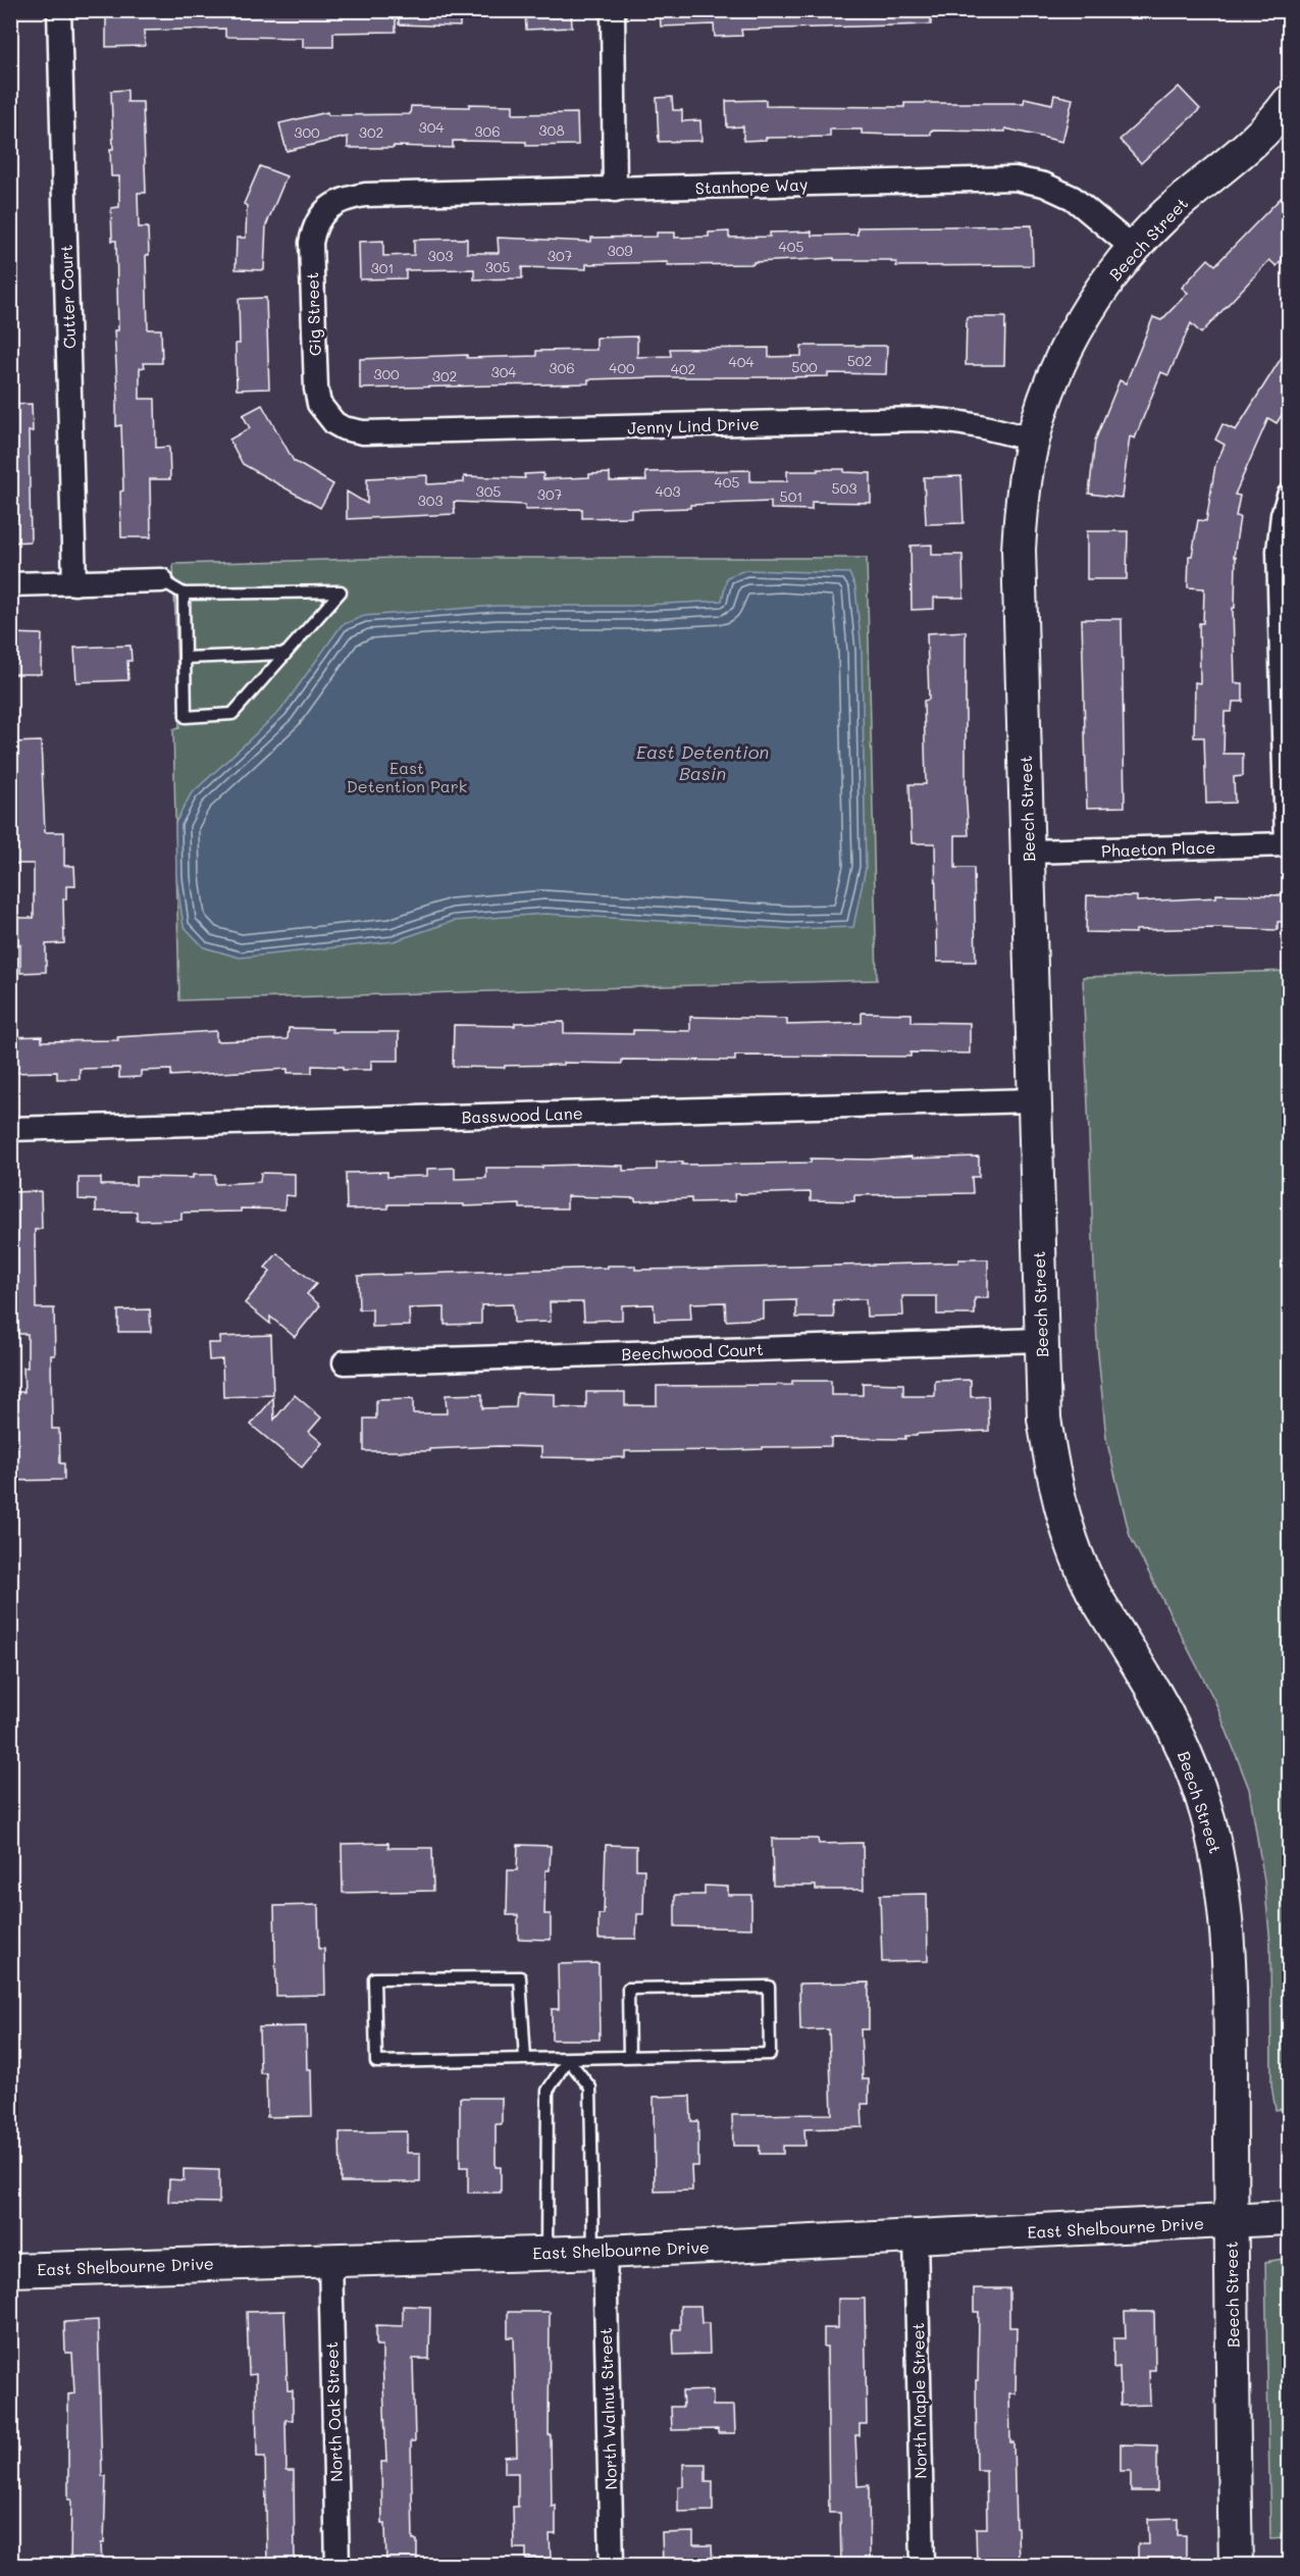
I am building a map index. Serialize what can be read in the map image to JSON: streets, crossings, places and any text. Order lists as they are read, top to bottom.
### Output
{
  "streets": {
    "street": [
      "Stanhope Way",
      "Beech Street",
      "Cutter Court",
      "Gig Street",
      "Jenny Lind Drive",
      "Phaeton Place",
      "Basswood Lane",
      "Beechwood Court",
      "East Shelbourne Drive",
      "North Maple Street",
      "North Walnut Street",
      "North Oak Street"
    ]
  },
  "crossings": [
    ["Stanhope Way", "Beech Street"],
    ["Stanhope Way", "Gig Street"],
    ["Beech Street", "Jenny Lind Drive"],
    ["Beech Street", "Phaeton Place"],
    ["Beech Street", "Basswood Lane"],
    ["Beech Street", "Beechwood Court"],
    ["Beech Street", "East Shelbourne Drive"],
    ["Gig Street", "Jenny Lind Drive"],
    ["East Shelbourne Drive", "North Maple Street"],
    ["East Shelbourne Drive", "North Walnut Street"],
    ["East Shelbourne Drive", "North Oak Street"]
  ],
  "water": ["East Detention Basin"],
  "parks": ["East Detention Park"],
  "house_numbers": [
    "304",
    "308",
    "306",
    "300",
    "302",
    "405",
    "309",
    "303",
    "307",
    "305",
    "301",
    "502",
    "404",
    "500",
    "306",
    "400",
    "402",
    "304",
    "300",
    "302",
    "405",
    "503",
    "305",
    "403",
    "307",
    "501",
    "303"
  ]
}
